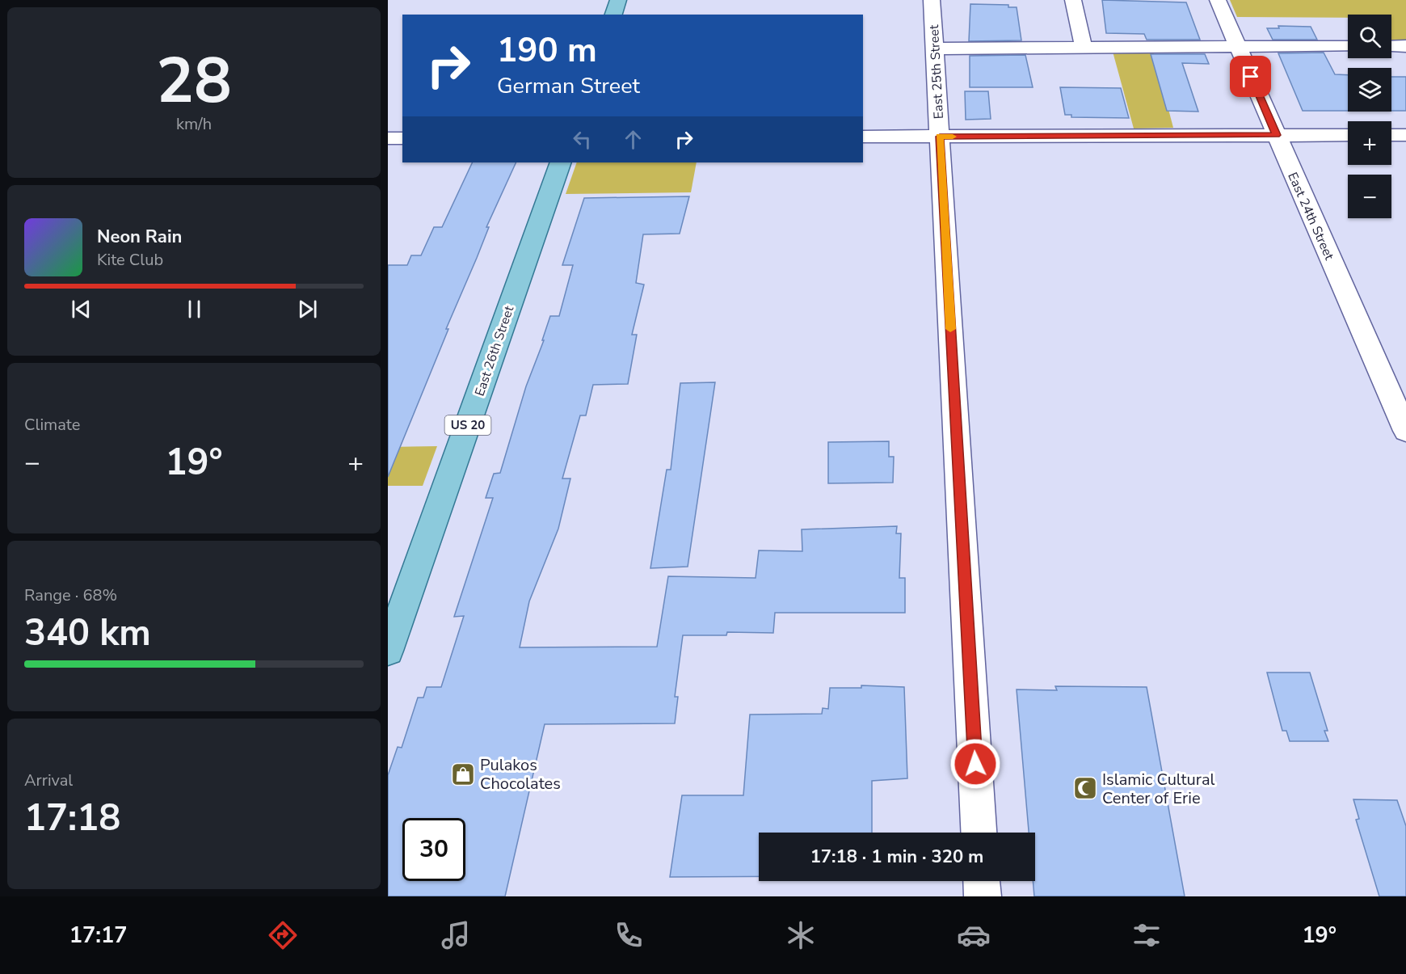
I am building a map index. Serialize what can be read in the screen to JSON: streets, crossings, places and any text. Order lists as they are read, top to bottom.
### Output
{
  "streets": {
    "main road": ["East 26th Street", "US 20"],
    "street": ["East 25th Street", "East 24th Street"]
  },
  "places": {
    "shop": ["Pulakos Chocolates"],
    "mosque": ["Islamic Cultural Center of Erie"]
  },
  "page": {
    "tile": [
      ["28", "km/h"],
      "Climate",
      ["Range · 68%", "340 km"],
      ["Arrival", "17:18"]
    ],
    "map_buttons": ["+", "−"],
    "turn": ["190 m", "German Street"],
    "song": ["Neon Rain", "Kite Club"],
    "heat": ["−", "19°", "+"],
    "limit": "30",
    "trip": "17:18 · 1 min · 320 m",
    "tabs": ["17:17", "19°"]
  }
}
